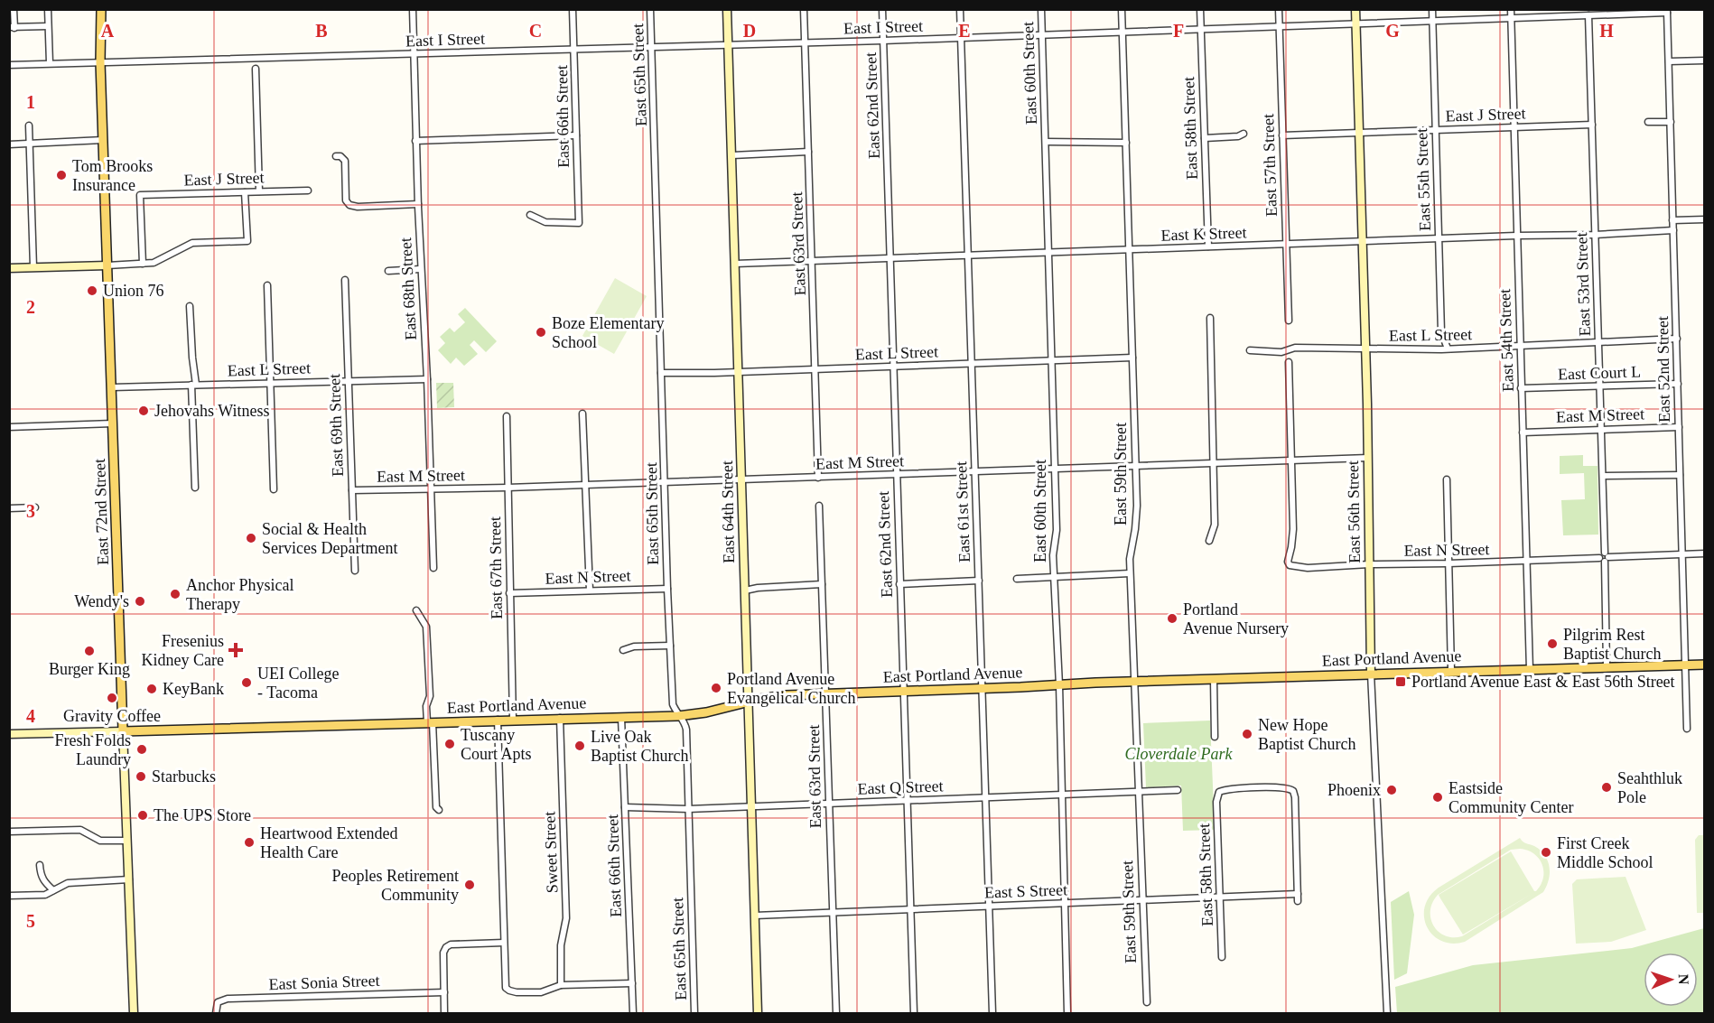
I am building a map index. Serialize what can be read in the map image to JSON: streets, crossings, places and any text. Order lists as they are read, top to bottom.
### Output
{
  "streets": {
    "main road": ["East 72nd Street", "East Portland Avenue"],
    "street": [
      "East I Street",
      "East 60th Street",
      "East 65th Street",
      "East 62nd Street",
      "East J Street",
      "East 66th Street",
      "East 58th Street",
      "East 57th Street",
      "East 55th Street",
      "East K Street",
      "East 63rd Street",
      "East 53rd Street",
      "East 68th Street",
      "East L Street",
      "East 54th Street",
      "East 52nd Street",
      "East Court L",
      "East M Street",
      "East 69th Street",
      "East 59th Street",
      "East 64th Street",
      "East 61st Street",
      "East 56th Street",
      "East N Street",
      "East 67th Street",
      "East Q Street",
      "Sweet Street",
      "East S Street",
      "East Sonia Street"
    ]
  },
  "crossings": [
    ["East I Street", "East 60th Street"],
    ["East I Street", "East 65th Street"],
    ["East I Street", "East 62nd Street"],
    ["East I Street", "East 66th Street"],
    ["East I Street", "East 58th Street"],
    ["East I Street", "East 57th Street"],
    ["East I Street", "East 55th Street"],
    ["East I Street", "East 63rd Street"],
    ["East I Street", "East 53rd Street"],
    ["East I Street", "East 68th Street"],
    ["East I Street", "East 54th Street"],
    ["East I Street", "East 52nd Street"],
    ["East I Street", "East 59th Street"],
    ["East I Street", "East 72nd Street"],
    ["East I Street", "East 64th Street"],
    ["East I Street", "East 61st Street"],
    ["East I Street", "East 56th Street"],
    ["East 60th Street", "East K Street"],
    ["East 60th Street", "East L Street"],
    ["East 60th Street", "East M Street"],
    ["East 60th Street", "East Portland Avenue"],
    ["East 60th Street", "East Q Street"],
    ["East 60th Street", "East S Street"],
    ["East 65th Street", "East L Street"],
    ["East 65th Street", "East M Street"],
    ["East 65th Street", "East N Street"],
    ["East 65th Street", "East Portland Avenue"],
    ["East 65th Street", "East Q Street"],
    ["East 62nd Street", "East K Street"],
    ["East 62nd Street", "East L Street"],
    ["East 62nd Street", "East M Street"],
    ["East 62nd Street", "East Portland Avenue"],
    ["East 62nd Street", "East Q Street"],
    ["East 62nd Street", "East S Street"],
    ["East J Street", "East 57th Street"],
    ["East J Street", "East 55th Street"],
    ["East J Street", "East 53rd Street"],
    ["East J Street", "East 54th Street"],
    ["East J Street", "East 56th Street"],
    ["East 66th Street", "East Portland Avenue"],
    ["East 66th Street", "East Q Street"],
    ["East 58th Street", "East K Street"],
    ["East 58th Street", "East S Street"],
    ["East 57th Street", "East K Street"],
    ["East 55th Street", "East K Street"],
    ["East 55th Street", "East L Street"],
    ["East K Street", "East 63rd Street"],
    ["East K Street", "East 53rd Street"],
    ["East K Street", "East 54th Street"],
    ["East K Street", "East 52nd Street"],
    ["East K Street", "East 59th Street"],
    ["East K Street", "East 64th Street"],
    ["East K Street", "East 61st Street"],
    ["East K Street", "East 56th Street"],
    ["East 63rd Street", "East L Street"],
    ["East 63rd Street", "East M Street"],
    ["East 63rd Street", "East Portland Avenue"],
    ["East 63rd Street", "East Q Street"],
    ["East 63rd Street", "East S Street"],
    ["East 53rd Street", "East L Street"],
    ["East 53rd Street", "East Court L"],
    ["East 53rd Street", "East M Street"],
    ["East 53rd Street", "East N Street"],
    ["East 53rd Street", "East Portland Avenue"],
    ["East 68th Street", "East L Street"],
    ["East 68th Street", "East M Street"],
    ["East L Street", "East 54th Street"],
    ["East L Street", "East 52nd Street"],
    ["East L Street", "East 69th Street"],
    ["East L Street", "East 59th Street"],
    ["East L Street", "East 72nd Street"],
    ["East L Street", "East 64th Street"],
    ["East L Street", "East 61st Street"],
    ["East L Street", "East 56th Street"],
    ["East 54th Street", "East Court L"],
    ["East 54th Street", "East M Street"],
    ["East 54th Street", "East N Street"],
    ["East 54th Street", "East Portland Avenue"],
    ["East 52nd Street", "East Court L"],
    ["East 52nd Street", "East M Street"],
    ["East 52nd Street", "East N Street"],
    ["East 52nd Street", "East Portland Avenue"],
    ["East M Street", "East 69th Street"],
    ["East M Street", "East 59th Street"],
    ["East M Street", "East 64th Street"],
    ["East M Street", "East 61st Street"],
    ["East M Street", "East 56th Street"],
    ["East M Street", "East N Street"],
    ["East M Street", "East 67th Street"],
    ["East 59th Street", "East Portland Avenue"],
    ["East 59th Street", "East Q Street"],
    ["East 59th Street", "East S Street"],
    ["East 72nd Street", "East Portland Avenue"],
    ["East 64th Street", "East Portland Avenue"],
    ["East 64th Street", "East Q Street"],
    ["East 64th Street", "East S Street"],
    ["East 61st Street", "East Portland Avenue"],
    ["East 61st Street", "East Q Street"],
    ["East 61st Street", "East S Street"],
    ["East 56th Street", "East N Street"],
    ["East 56th Street", "East Portland Avenue"],
    ["East N Street", "East 67th Street"],
    ["East 67th Street", "East Portland Avenue"],
    ["East Portland Avenue", "Sweet Street"]
  ],
  "parks": ["Cloverdale Park"],
  "places": {
    "other": [
      "Tom Brooks Insurance",
      "Union 76",
      "Boze Elementary School",
      "Jehovahs Witness",
      "Social & Health Services Department",
      "Anchor Physical Therapy",
      "Wendy's",
      "Portland Avenue Nursery",
      "Pilgrim Rest Baptist Church",
      "Burger King",
      "UEI College - Tacoma",
      "Portland Avenue Evangelical Church",
      "KeyBank",
      "Gravity Coffee",
      "New Hope Baptist Church",
      "Tuscany Court Apts",
      "Live Oak Baptist Church",
      "Fresh Folds Laundry",
      "Starbucks",
      "Seahthluk Pole",
      "Phoenix",
      "Eastside Community Center",
      "The UPS Store",
      "Heartwood Extended Health Care",
      "First Creek Middle School",
      "Peoples Retirement Community"
    ],
    "health": ["Fresenius Kidney Care"],
    "transit": ["Portland Avenue East & East 56th Street"]
  },
  "north": "right",
  "grid": {
    "columns": [
      "A",
      "B",
      "C",
      "D",
      "E",
      "F",
      "G",
      "H"
    ],
    "rows": [
      "1",
      "2",
      "3",
      "4",
      "5"
    ]
  }
}
